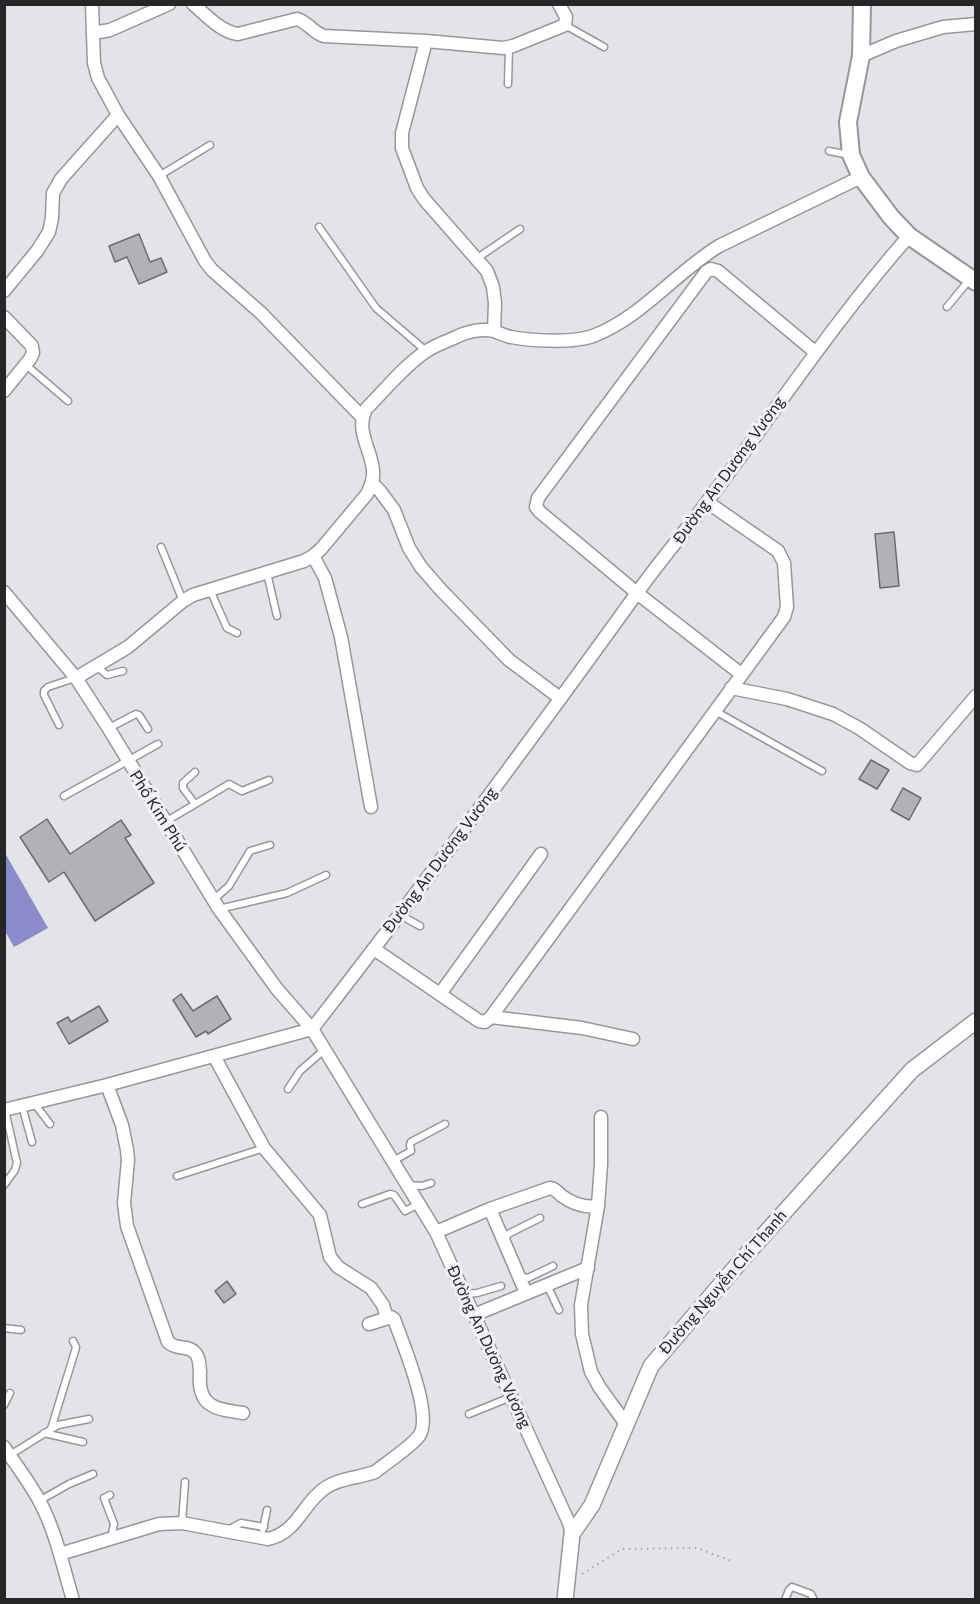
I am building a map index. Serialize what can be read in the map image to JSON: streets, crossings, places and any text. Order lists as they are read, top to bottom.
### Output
{
  "streets": {
    "street": ["Đường An Dương Vương", "Phố Kim Phú", "Đường Nguyễn Chí Thanh"]
  },
  "crossings": [
    ["Đường An Dương Vương", "Phố Kim Phú"],
    ["Đường An Dương Vương", "Đường Nguyễn Chí Thanh"]
  ]
}
